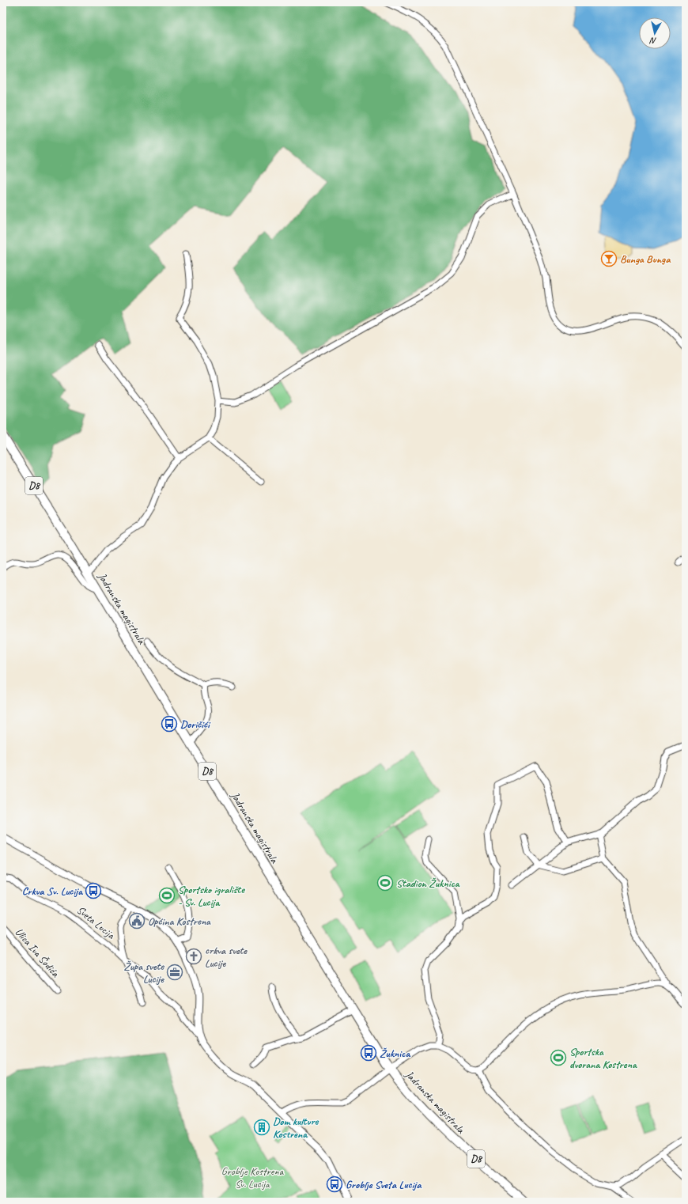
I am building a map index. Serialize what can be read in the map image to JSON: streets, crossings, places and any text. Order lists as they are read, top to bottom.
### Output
{
  "streets": {
    "main road": ["D8", "Jadranska magistrala"],
    "street": ["Sveta Lucija", "Ulica Iva Šodića"]
  },
  "parks": ["Groblje Kostrena Sv. Lucija"],
  "places": {
    "bar": ["Bunga Bunga"],
    "bus stop": [
      "Doričići",
      "Crkva Sv. Lucija",
      "Žuknica",
      "Groblje Sveta Lucija"
    ],
    "sports": ["Stadion Žuknica", "Sportsko igralište - Sv. Lucija", "Sportska dvorana Kostrena"],
    "public building": ["Općina Kostrena"],
    "church": ["crkva svete Lucije"],
    "office": ["Župa svete Lucije"],
    "building": ["Dom kulture Kostrena"]
  },
  "north": "bottom"
}
